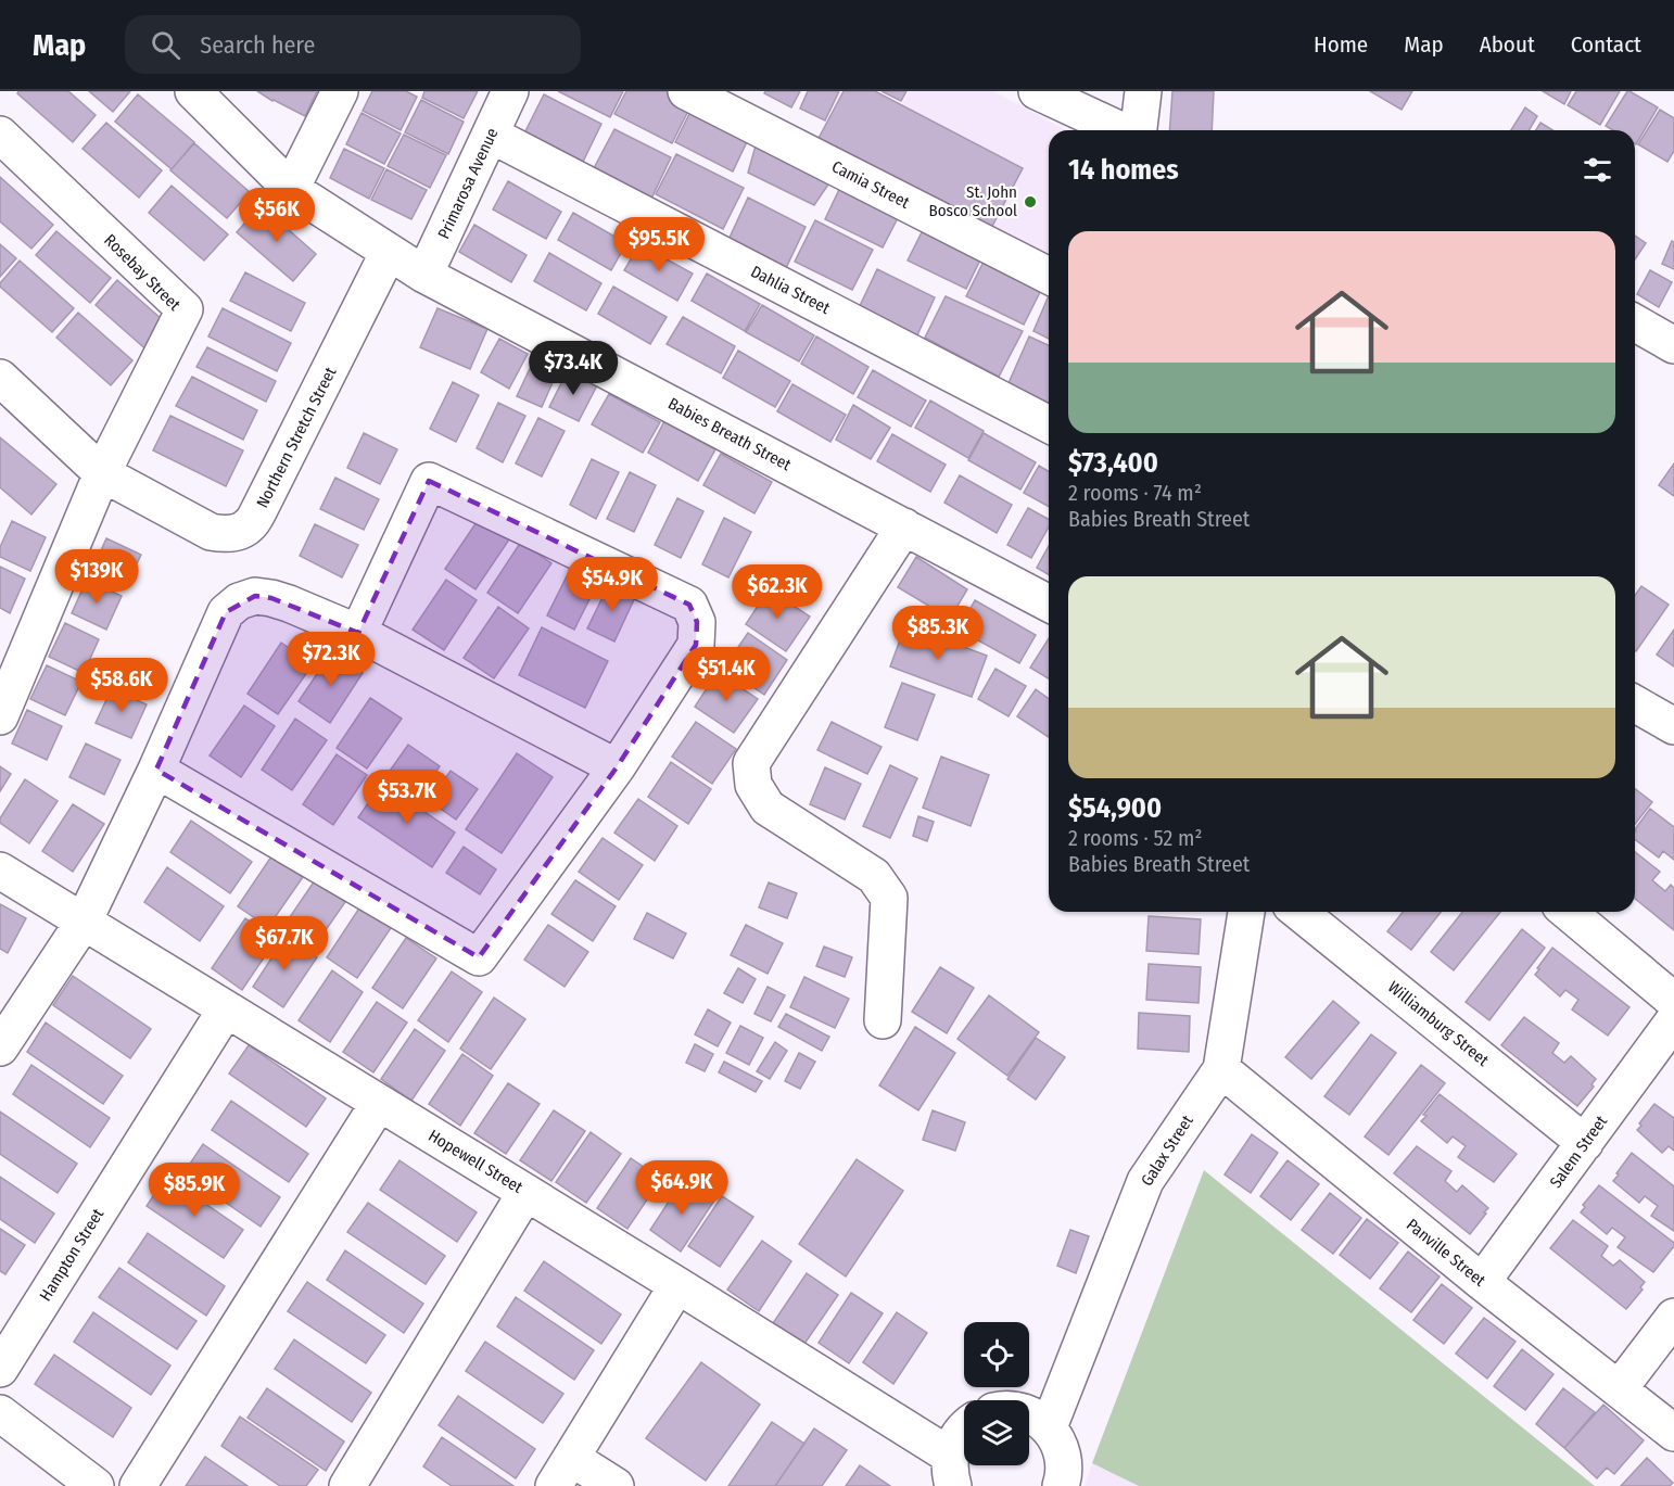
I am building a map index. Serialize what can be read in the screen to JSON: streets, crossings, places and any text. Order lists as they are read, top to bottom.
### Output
{
  "streets": {
    "street": [
      "Primarosa Avenue",
      "Camia Street",
      "Rosebay Street",
      "Dahlia Street",
      "Babies Breath Street",
      "Northern Stretch Street",
      "Williamburg Street",
      "Galax Street",
      "Salem Street",
      "Hopewell Street",
      "Panville Street",
      "Hampton Street"
    ]
  },
  "crossings": [
    ["Primarosa Avenue", "Dahlia Street"],
    ["Primarosa Avenue", "Babies Breath Street"],
    ["Rosebay Street", "Northern Stretch Street"],
    ["Babies Breath Street", "Northern Stretch Street"],
    ["Williamburg Street", "Salem Street"],
    ["Galax Street", "Panville Street"],
    ["Salem Street", "Panville Street"],
    ["Hopewell Street", "Hampton Street"]
  ],
  "places": ["St. John Bosco School"],
  "page": {
    "header": "Map",
    "search": "Search here",
    "nav": [
      "Home",
      "Map",
      "About",
      "Contact"
    ],
    "heading": "14 homes",
    "price": [
      "$56K",
      "$95.5K",
      "$73.4K",
      "$139K",
      "$54.9K",
      "$62.3K",
      "$85.3K",
      "$72.3K",
      "$51.4K",
      "$58.6K",
      "$53.7K",
      "$67.7K",
      "$64.9K",
      "$85.9K"
    ],
    "list": [
      {
        "name": "$73,400",
        "note": "2 rooms · 74 m² · Babies Breath Street"
      },
      {
        "name": "$54,900",
        "note": "2 rooms · 52 m² · Babies Breath Street"
      }
    ]
  }
}
